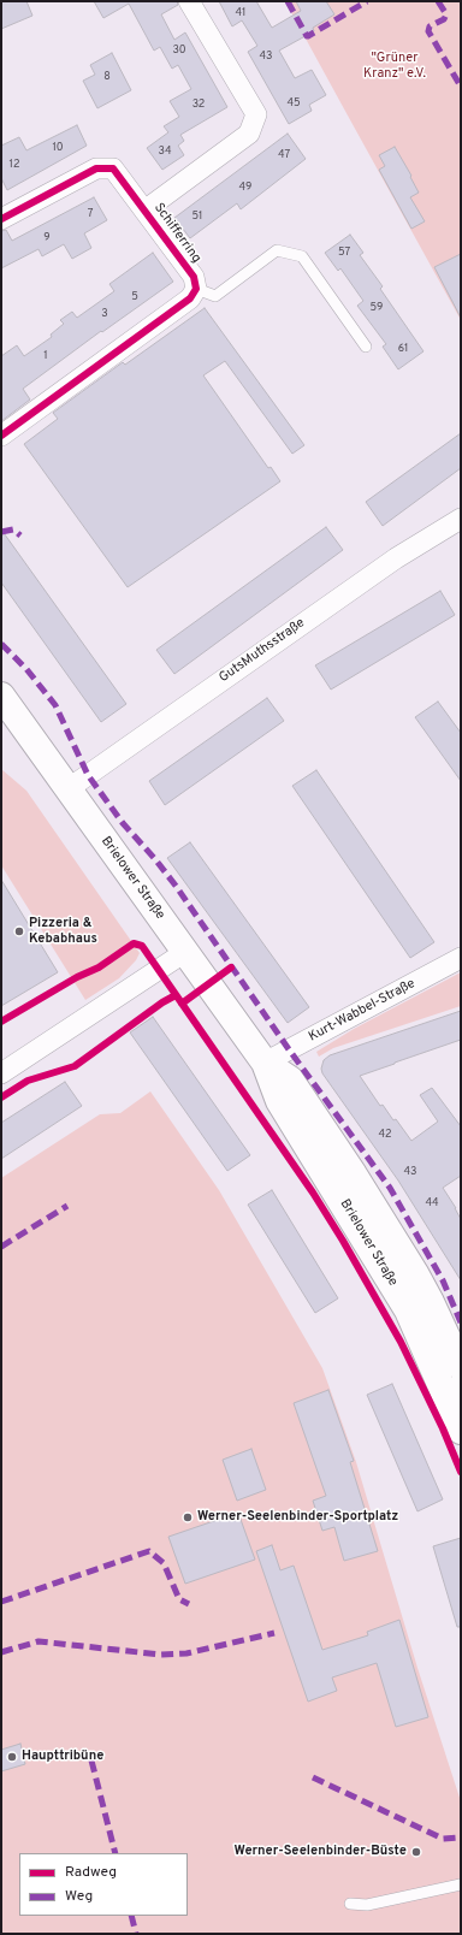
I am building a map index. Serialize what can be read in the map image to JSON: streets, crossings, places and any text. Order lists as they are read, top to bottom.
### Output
{
  "streets": {
    "main road": ["Brielower Straße"],
    "street": ["Schifferring", "GutsMuthsstraße", "Kurt-Wabbel-Straße"]
  },
  "crossings": [
    ["GutsMuthsstraße", "Brielower Straße"],
    ["Brielower Straße", "Kurt-Wabbel-Straße"]
  ],
  "parks": ["\"Grüner Kranz\" e.V."],
  "places": [
    "Pizzeria & Kebabhaus",
    "Werner-Seelenbinder-Sportplatz",
    "Haupttribüne",
    "Werner-Seelenbinder-Büste"
  ],
  "house_numbers": [
    "41",
    "30",
    "43",
    "8",
    "45",
    "32",
    "10",
    "34",
    "47",
    "12",
    "49",
    "7",
    "51",
    "9",
    "57",
    "5",
    "59",
    "3",
    "61",
    "1",
    "42",
    "43",
    "44"
  ],
  "legend": ["Radweg", "Weg"]
}
